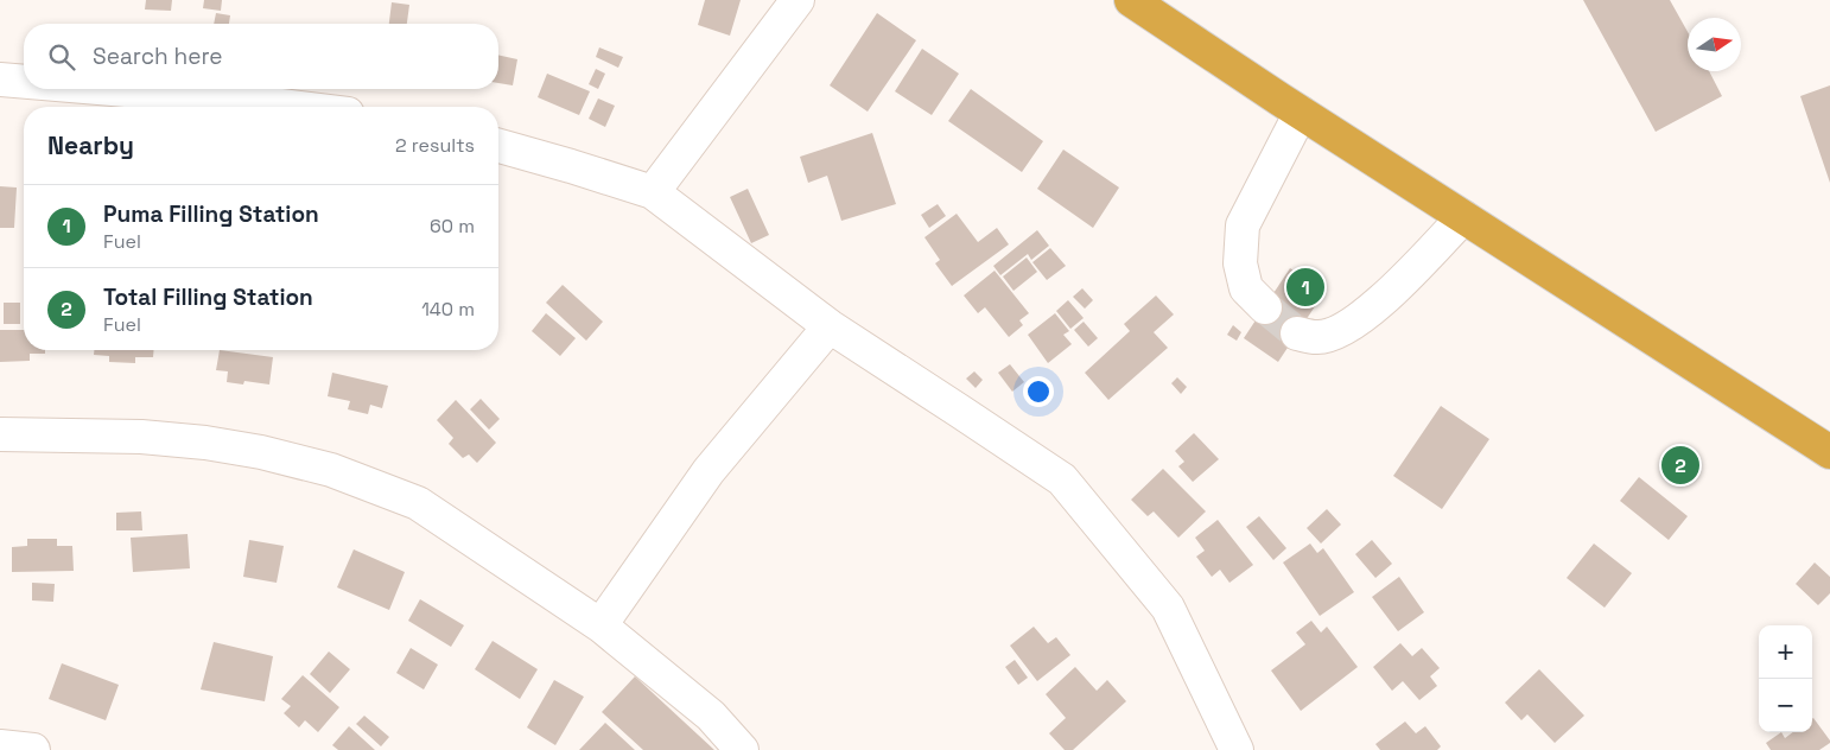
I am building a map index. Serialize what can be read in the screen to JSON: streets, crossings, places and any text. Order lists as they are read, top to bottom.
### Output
{
  "north": "right",
  "page": {
    "search": "Search here",
    "heading": ["Nearby", "2 results"],
    "list": [
      {
        "mark": "1",
        "name": "Puma Filling Station",
        "note": "Fuel",
        "value": "60 m"
      },
      {
        "mark": "2",
        "name": "Total Filling Station",
        "note": "Fuel",
        "value": "140 m"
      }
    ],
    "pins": ["1", "2"],
    "map_buttons": ["+", "−"]
  }
}
